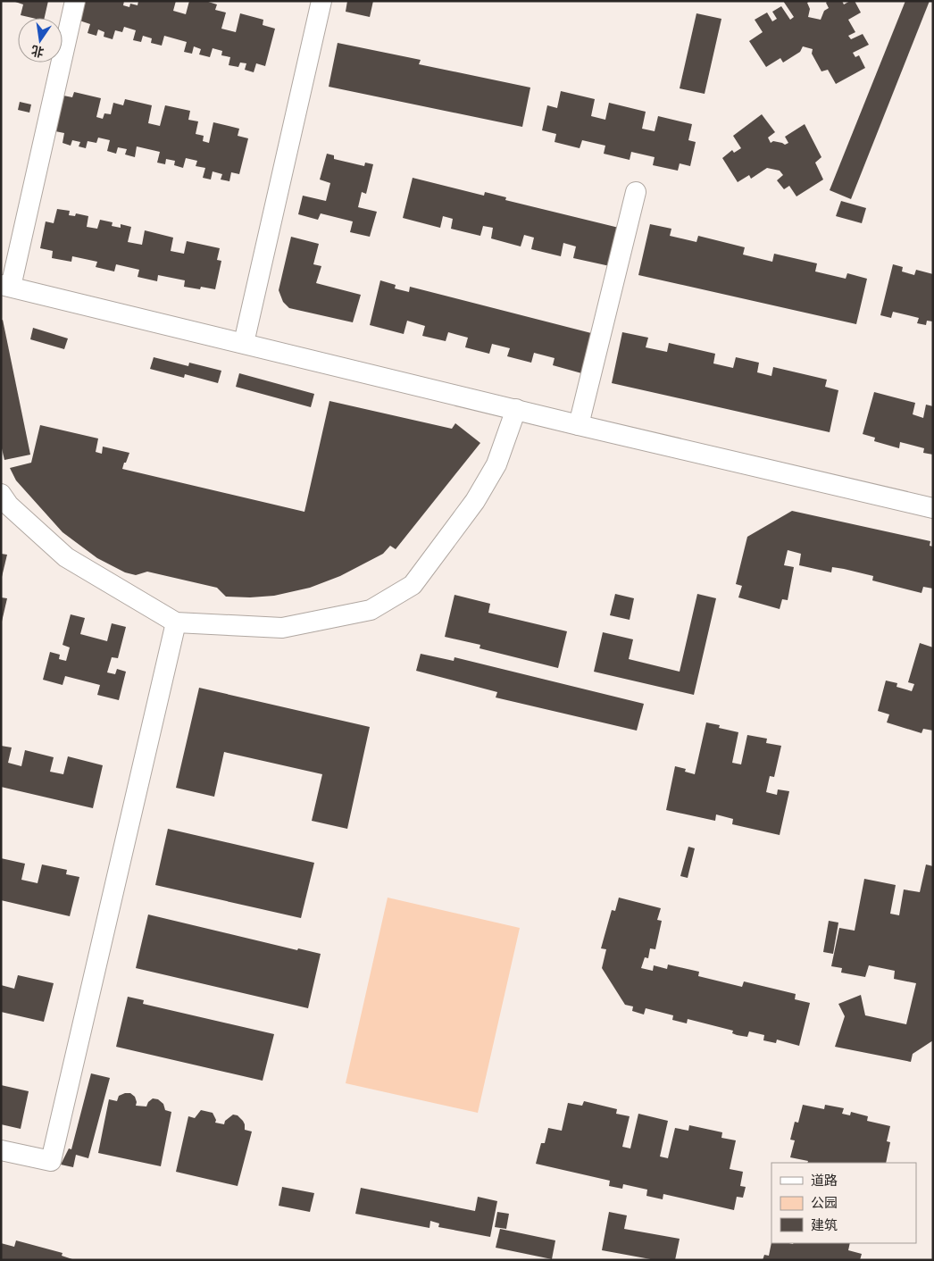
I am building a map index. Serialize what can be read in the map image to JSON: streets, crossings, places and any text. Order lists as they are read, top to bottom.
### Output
{
  "legend": ["道路", "公园", "建筑"],
  "north": "bottom"
}
